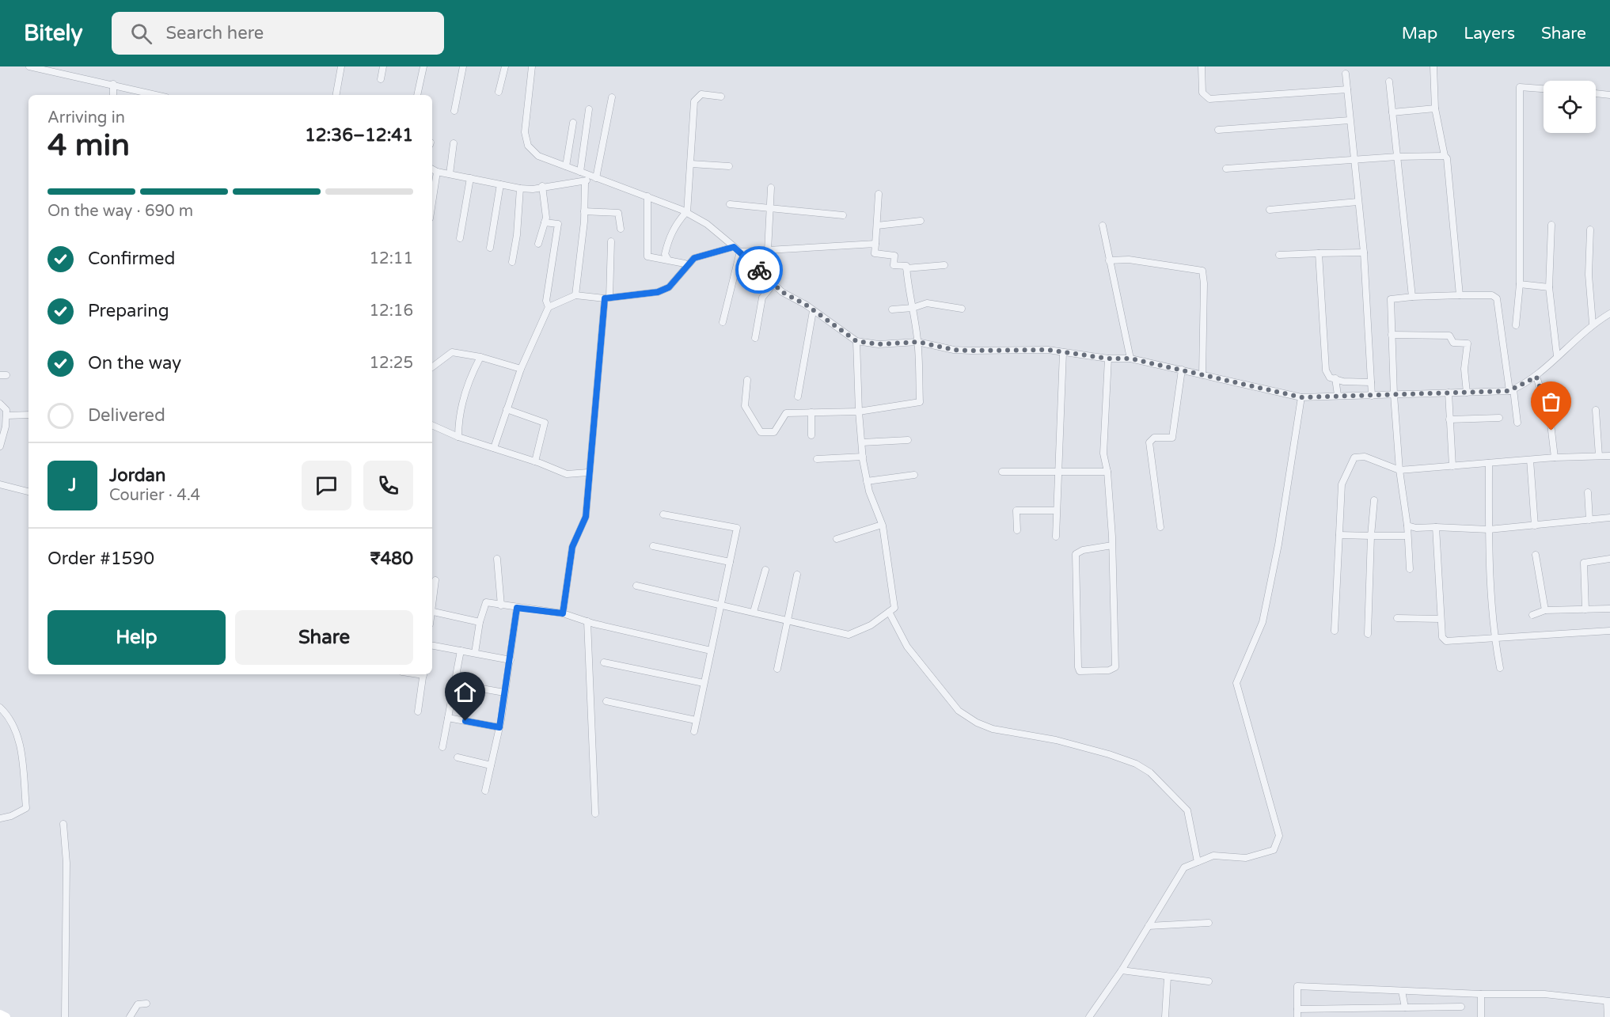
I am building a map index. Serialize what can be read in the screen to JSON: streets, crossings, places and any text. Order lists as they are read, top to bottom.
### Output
{
  "page": {
    "header": "Bitely",
    "search": "Search here",
    "nav": ["Map", "Layers", "Share"],
    "heading": ["4 min", "Arriving in", "12:36–12:41"],
    "panel": [
      "Jordan",
      "Courier · 4.4",
      "Order #1590",
      "₹480"
    ],
    "bar": "On the way · 690 m",
    "list": [
      ["Confirmed", "12:11"],
      ["Preparing", "12:16"],
      ["On the way", "12:25"],
      "Delivered"
    ],
    "round": "J",
    "buttons": ["Help", "Share"]
  }
}
